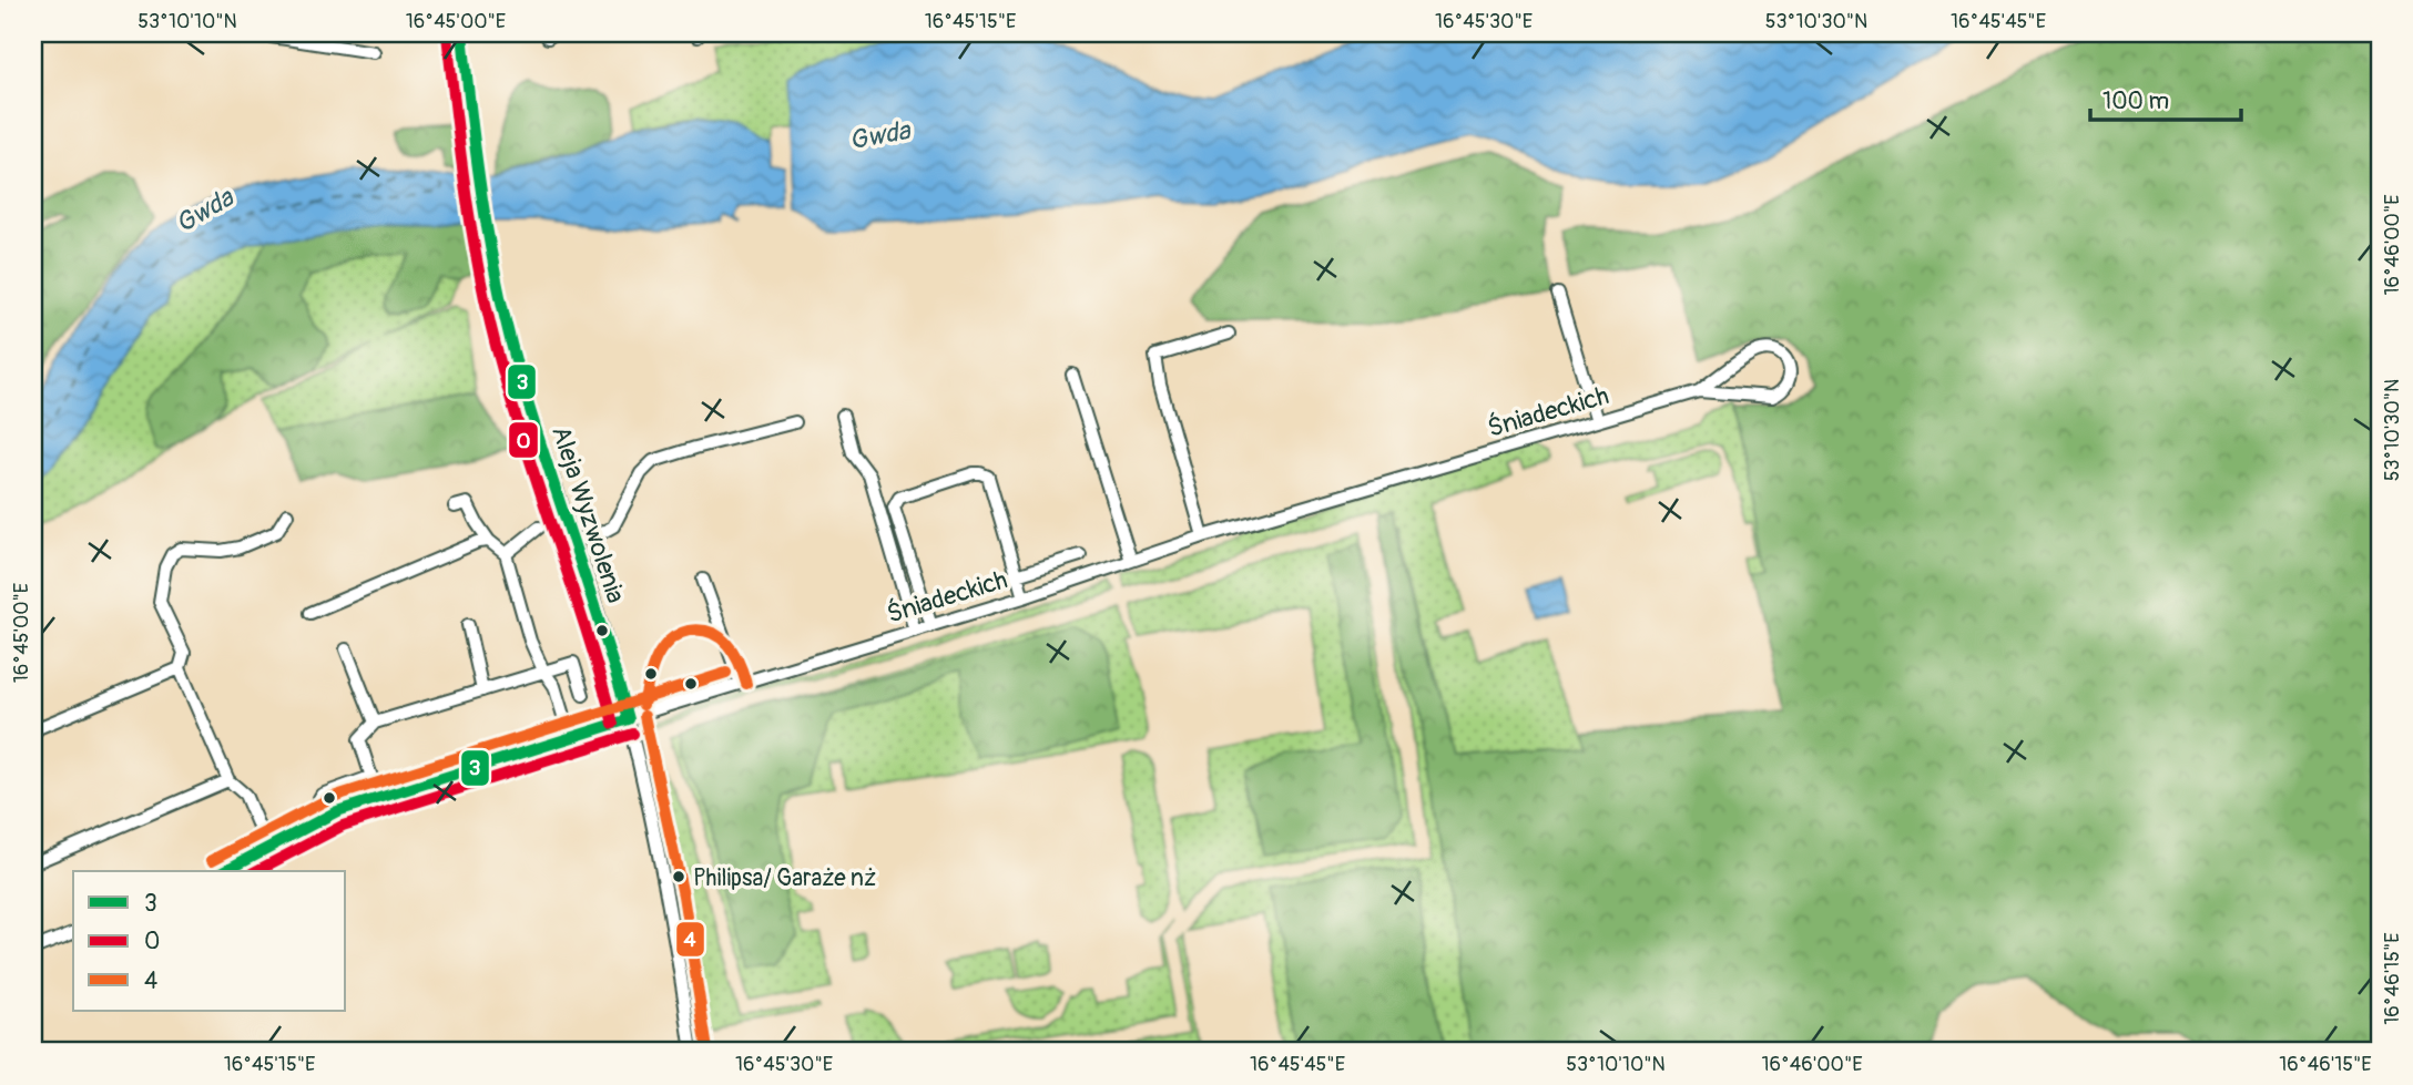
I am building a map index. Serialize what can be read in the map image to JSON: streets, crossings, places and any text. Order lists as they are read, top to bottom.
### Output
{
  "streets": {
    "street": ["Śniadeckich", "Aleja Wyzwolenia"]
  },
  "crossings": [
    ["Śniadeckich", "Aleja Wyzwolenia"]
  ],
  "water": ["Gwda"],
  "places": ["Philipsa/ Garaże nż"],
  "lines": ["transit line 3", "transit line 0", "transit line 4"],
  "legend": ["3", "0", "4"],
  "scale_bar": "100 m",
  "coordinates": [
    "53°10'10\"N",
    "16°45'00\"E",
    "16°45'15\"E",
    "16°45'30\"E",
    "53°10'30\"N",
    "16°45'45\"E",
    "16°46'00\"E",
    "16°46'15\"E"
  ]
}
